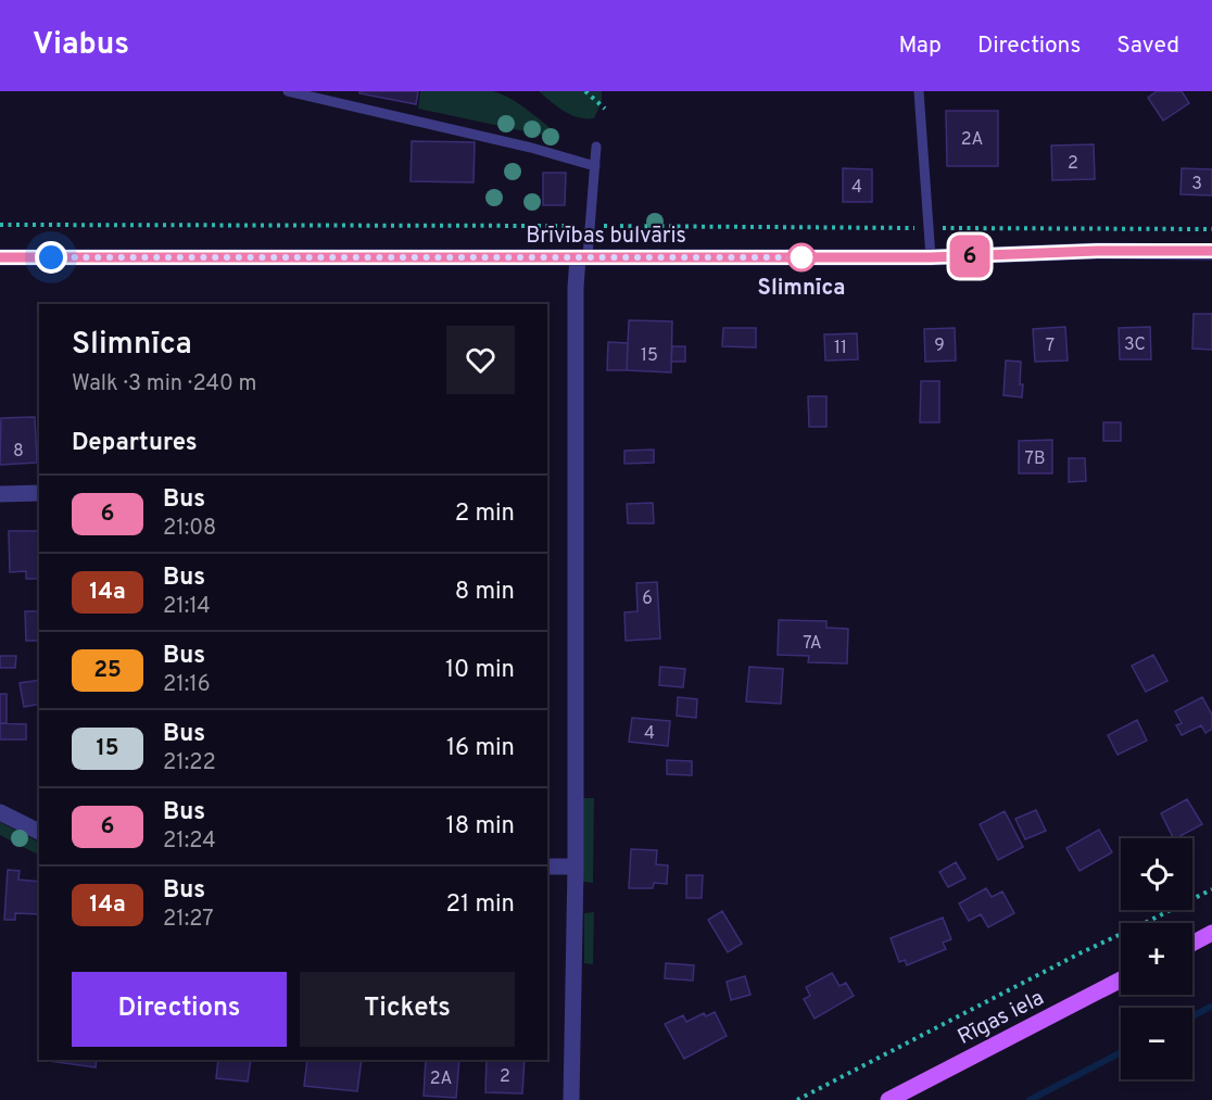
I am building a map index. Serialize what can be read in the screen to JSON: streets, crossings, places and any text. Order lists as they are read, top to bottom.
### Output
{
  "streets": {
    "main road": ["Rīgas iela"],
    "street": ["Brīvības bulvāris"]
  },
  "places": ["Slimnīca"],
  "lines": ["bus line 6"],
  "house_numbers": [
    "2A",
    "2",
    "3",
    "4",
    "3C",
    "9",
    "7",
    "11",
    "15",
    "8",
    "7B",
    "6",
    "7A",
    "4",
    "2",
    "2A"
  ],
  "page": {
    "header": "Viabus",
    "nav": ["Map", "Directions", "Saved"],
    "on_map": "6",
    "heading": [
      ["Slimnīca", "Walk · 3 min · 240 m"],
      "Departures"
    ],
    "list": [
      {
        "mark": "6",
        "name": "Bus",
        "note": "21:08",
        "value": "2 min"
      },
      {
        "mark": "14a",
        "name": "Bus",
        "note": "21:14",
        "value": "8 min"
      },
      {
        "mark": "25",
        "name": "Bus",
        "note": "21:16",
        "value": "10 min"
      },
      {
        "mark": "15",
        "name": "Bus",
        "note": "21:22",
        "value": "16 min"
      },
      {
        "mark": "6",
        "name": "Bus",
        "note": "21:24",
        "value": "18 min"
      },
      {
        "mark": "14a",
        "name": "Bus",
        "note": "21:27",
        "value": "21 min"
      }
    ],
    "map_buttons": ["+", "−"],
    "buttons": ["Directions", "Tickets"]
  }
}
